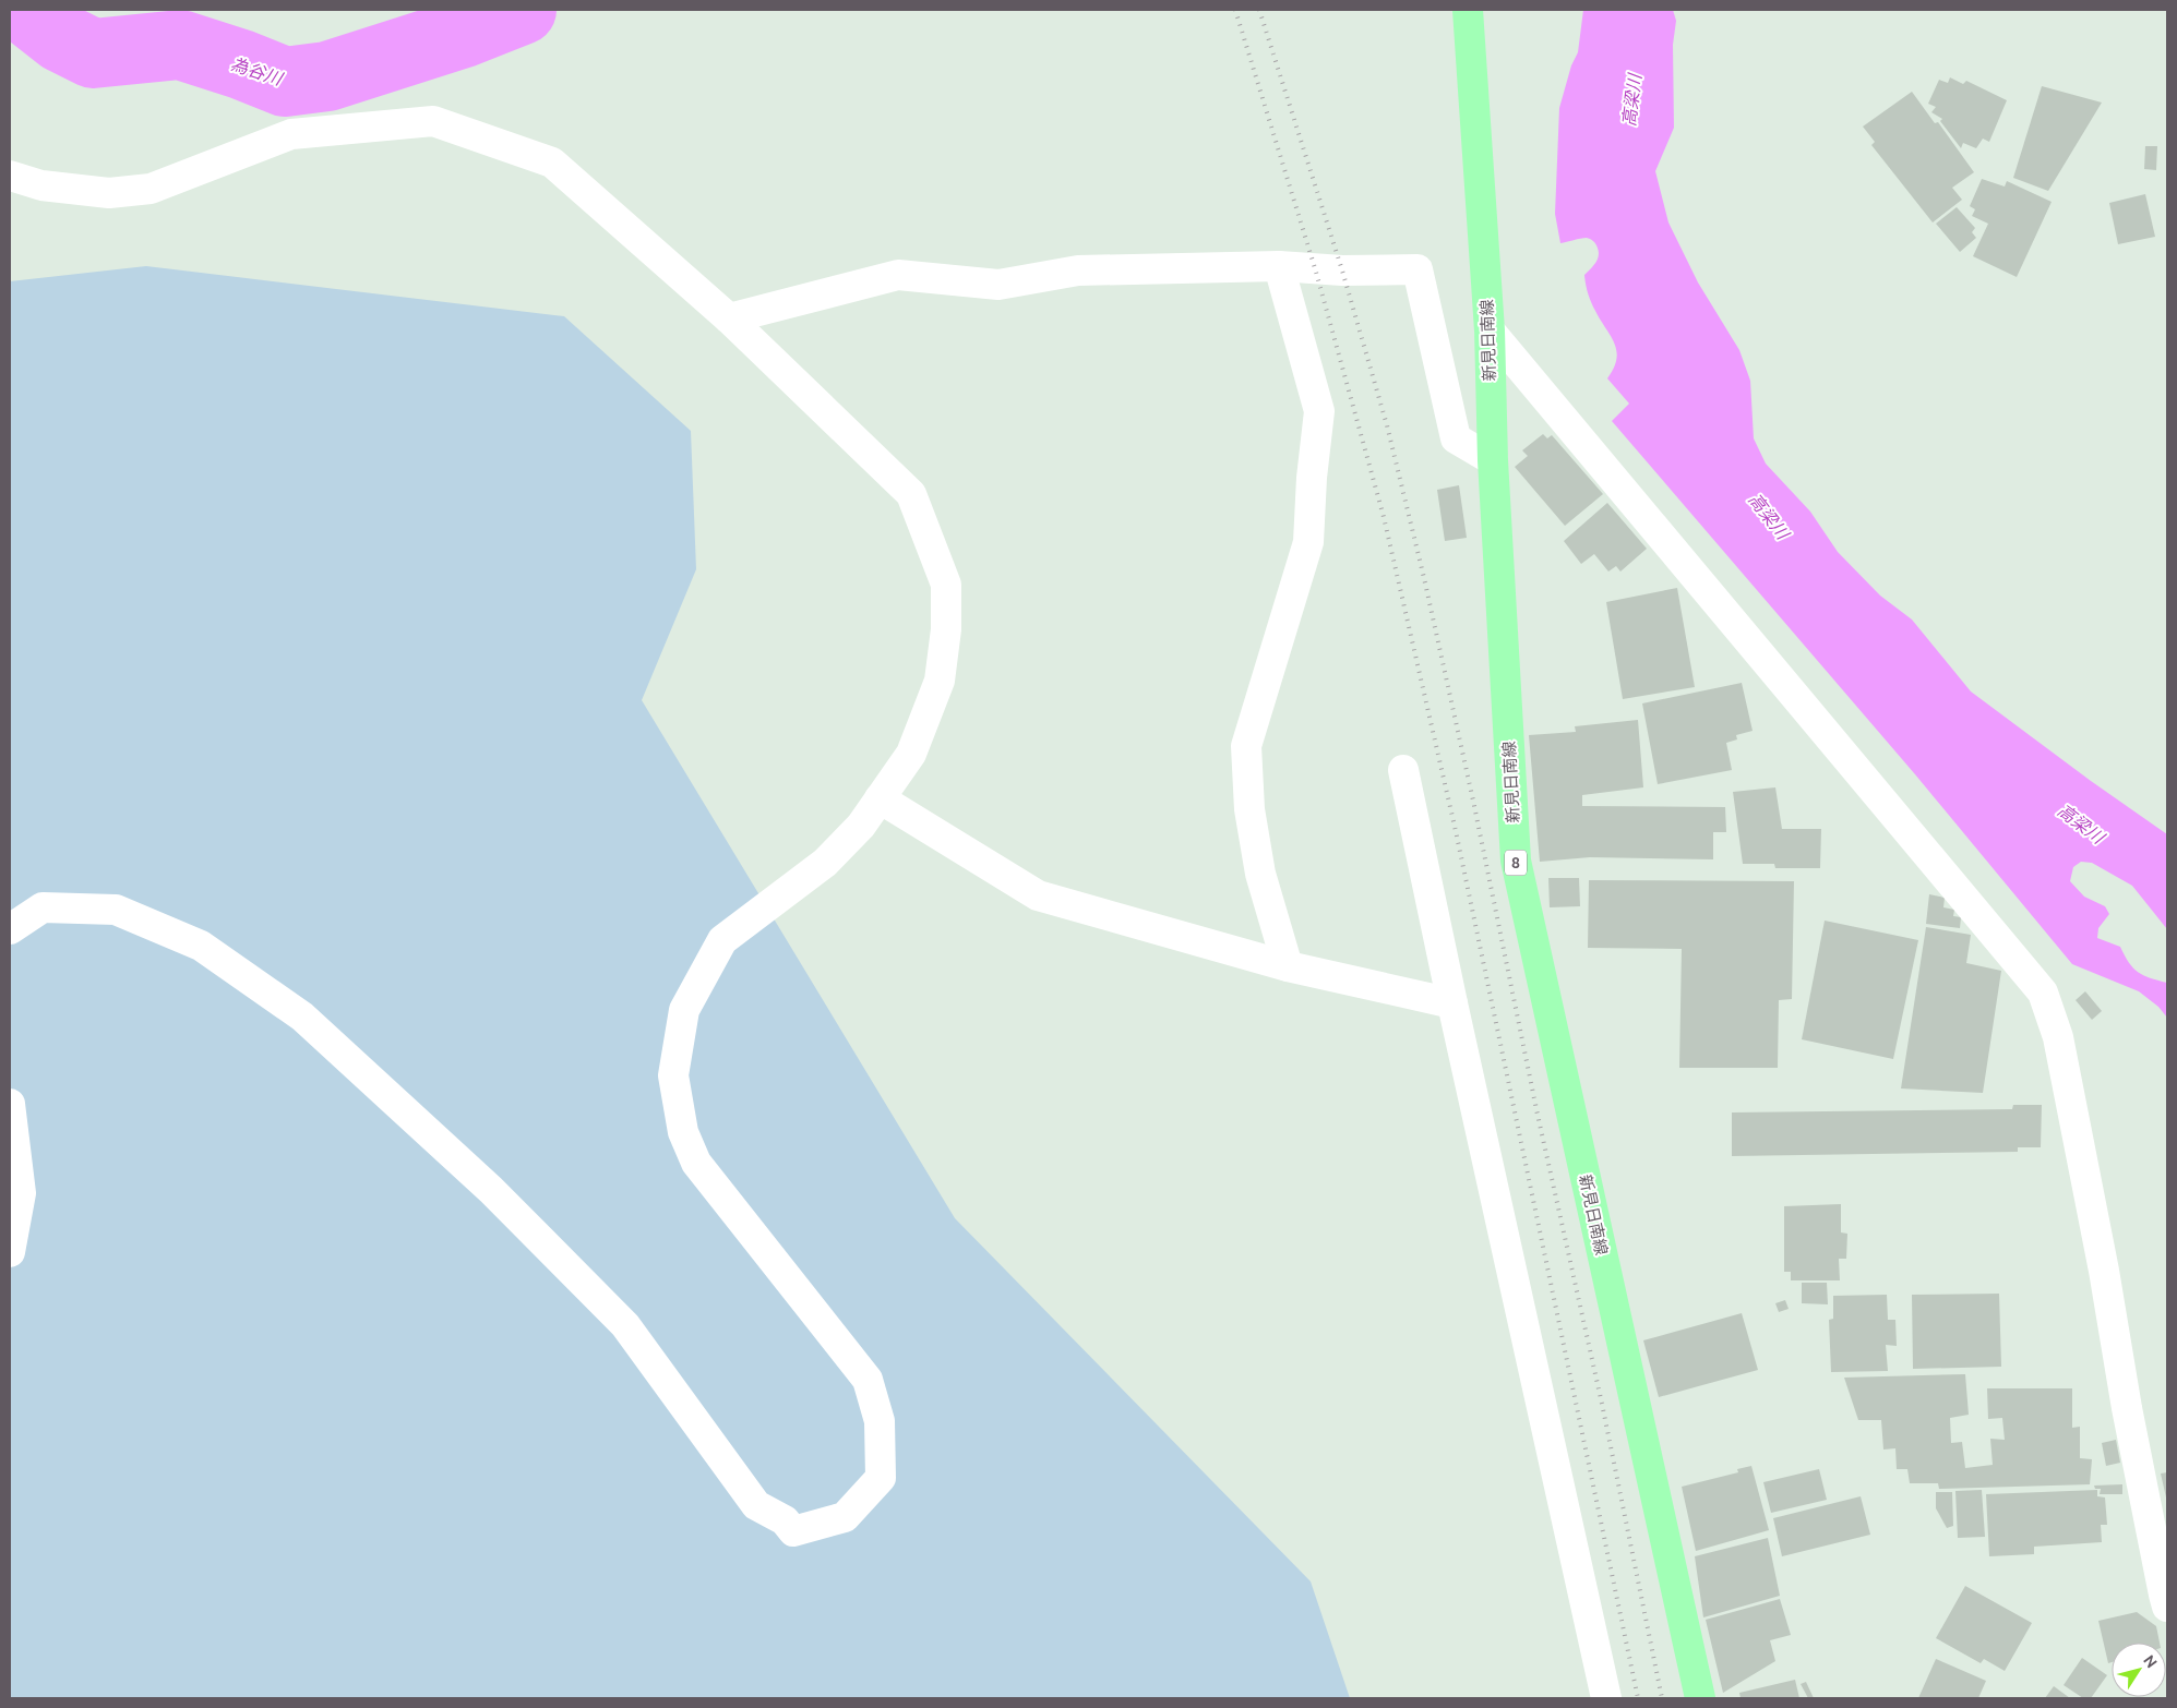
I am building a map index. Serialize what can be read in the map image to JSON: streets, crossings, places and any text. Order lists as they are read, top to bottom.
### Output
{
  "streets": {
    "main road": ["新見日南線", "8"]
  },
  "water": ["為谷川", "高梁川"],
  "north": "top right"
}
